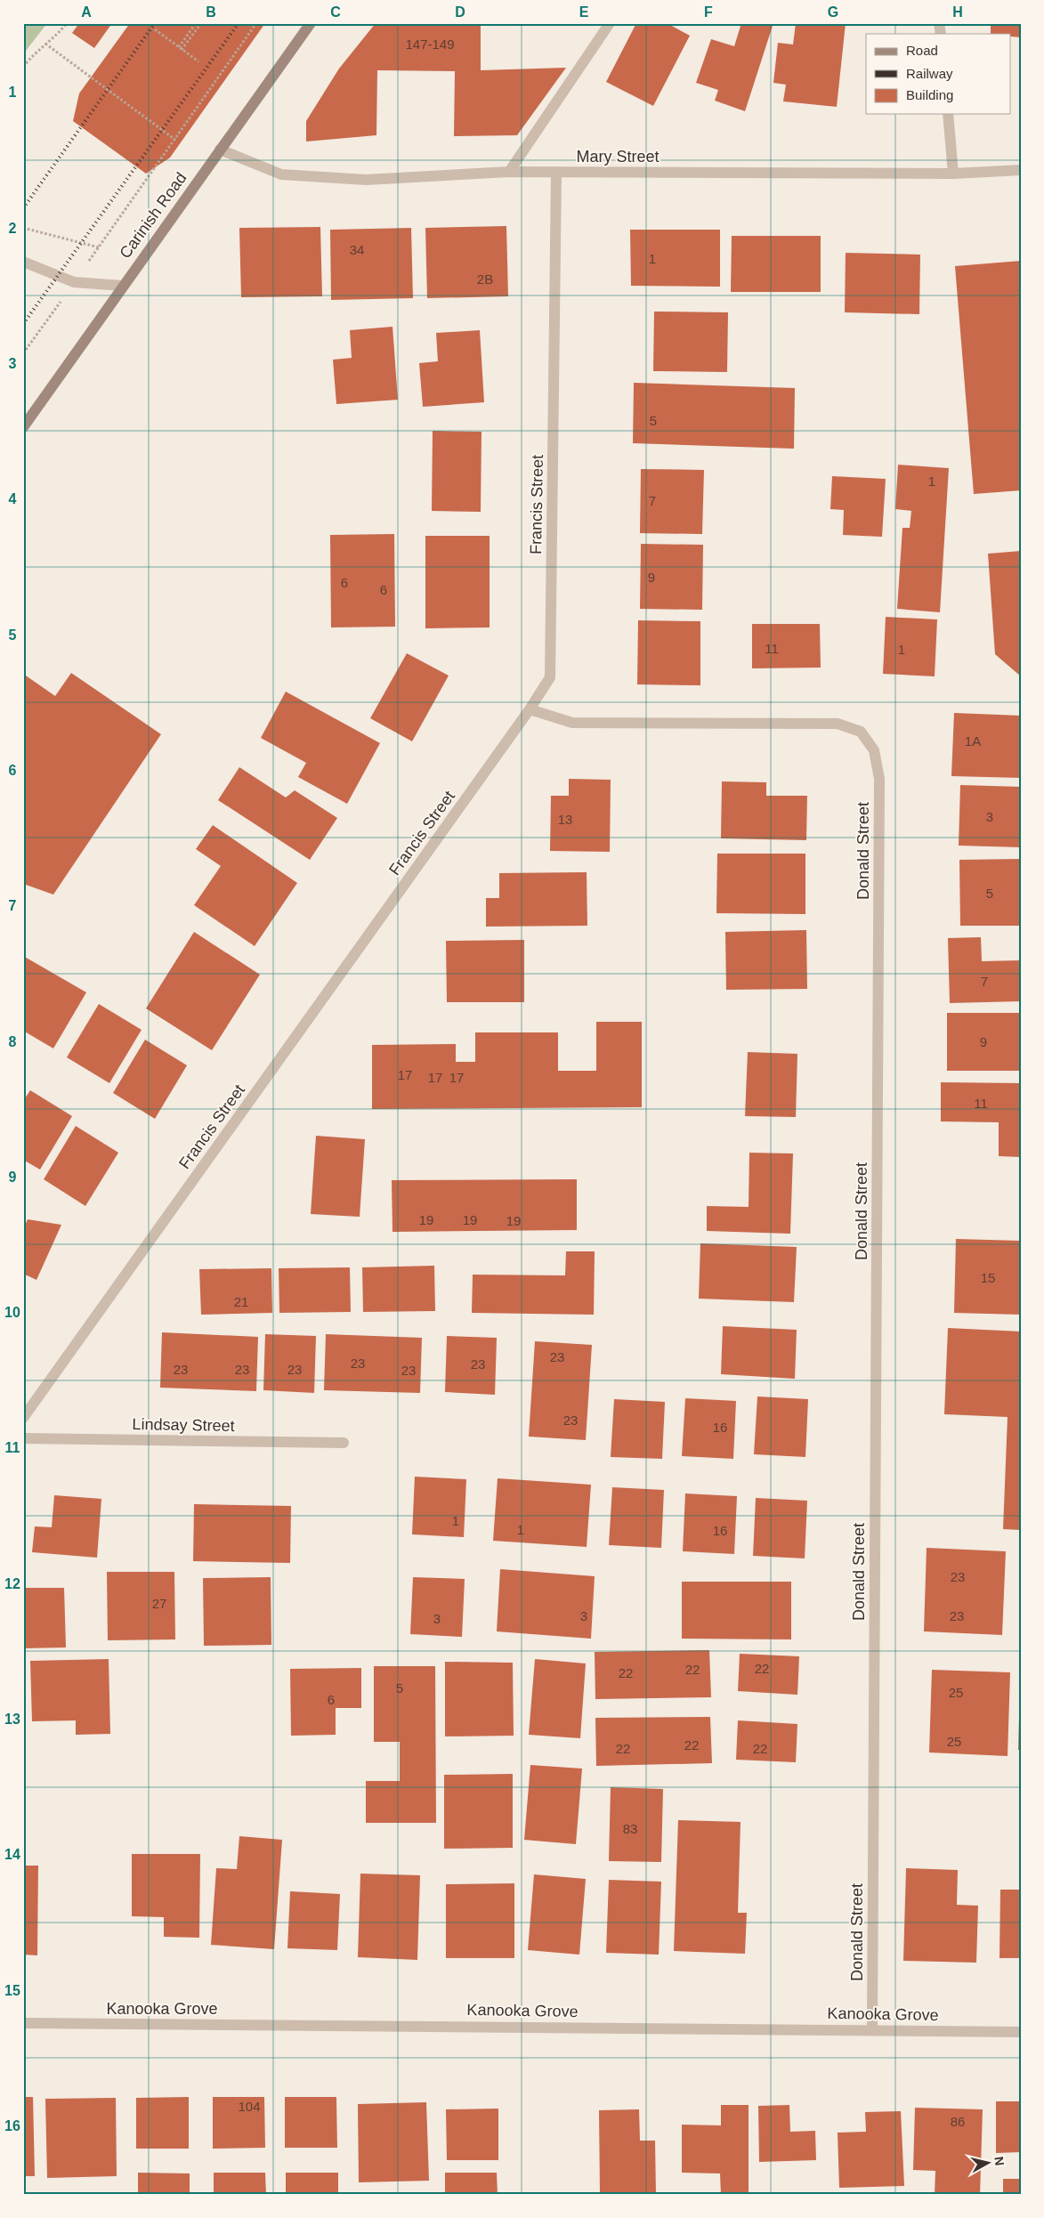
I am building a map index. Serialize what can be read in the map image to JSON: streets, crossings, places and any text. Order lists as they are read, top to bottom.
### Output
{
  "streets": {
    "street": [
      "Mary Street",
      "Carinish Road",
      "Francis Street",
      "Donald Street",
      "Lindsay Street",
      "Kanooka Grove"
    ]
  },
  "crossings": [
    ["Mary Street", "Carinish Road"],
    ["Mary Street", "Francis Street"],
    ["Francis Street", "Donald Street"],
    ["Donald Street", "Kanooka Grove"]
  ],
  "house_numbers": [
    "147-149",
    "34",
    "1",
    "2B",
    "5",
    "1",
    "7",
    "9",
    "6",
    "6",
    "11",
    "1",
    "1A",
    "3",
    "13",
    "5",
    "7",
    "9",
    "17",
    "17",
    "17",
    "11",
    "19",
    "19",
    "19",
    "15",
    "21",
    "23",
    "23",
    "23",
    "23",
    "23",
    "23",
    "23",
    "23",
    "16",
    "1",
    "1",
    "16",
    "23",
    "27",
    "3",
    "23",
    "3",
    "22",
    "22",
    "22",
    "5",
    "25",
    "6",
    "25",
    "22",
    "22",
    "22",
    "83",
    "104",
    "86"
  ],
  "legend": ["Road", "Railway", "Building"],
  "north": "right",
  "grid": {
    "columns": [
      "A",
      "B",
      "C",
      "D",
      "E",
      "F",
      "G",
      "H"
    ],
    "rows": [
      "1",
      "2",
      "3",
      "4",
      "5",
      "6",
      "7",
      "8",
      "9",
      "10",
      "11",
      "12",
      "13",
      "14",
      "15",
      "16"
    ]
  }
}
